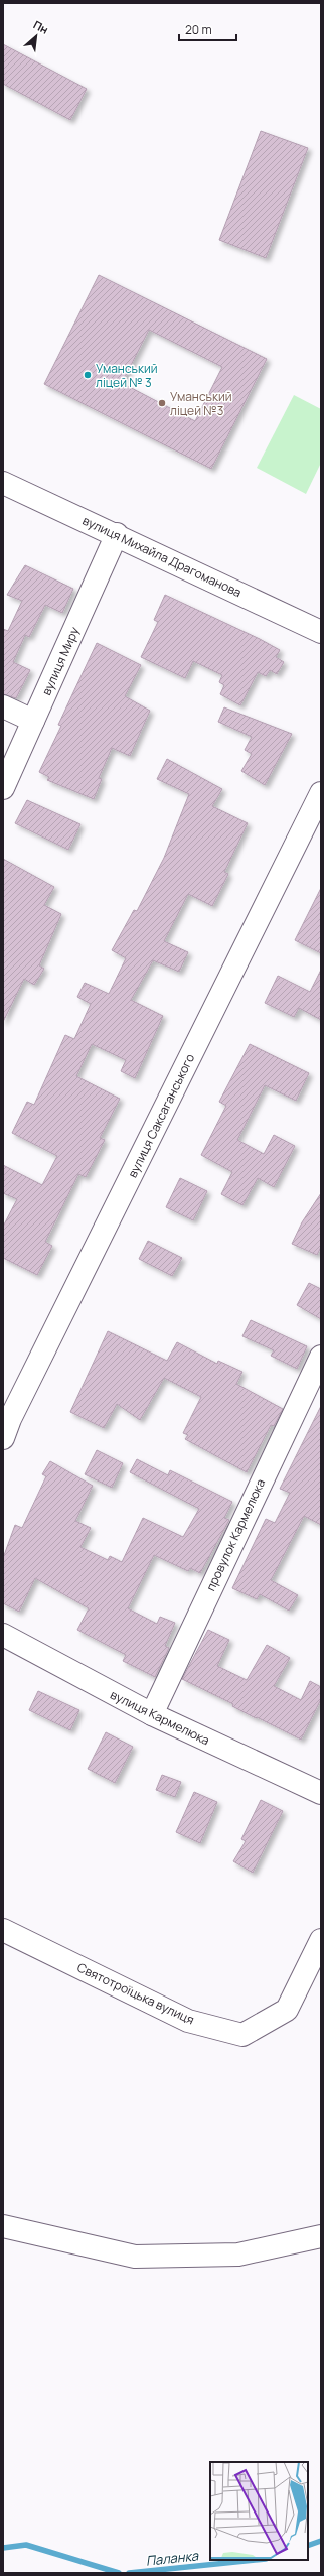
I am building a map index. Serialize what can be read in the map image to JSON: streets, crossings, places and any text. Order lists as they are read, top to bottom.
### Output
{
  "streets": {
    "street": [
      "вулиця Михайла Драгоманова",
      "вулиця Миру",
      "вулиця Саксаганського",
      "провулок Кармелюка",
      "вулиця Кармелюка",
      "Святотроїцька вулиця"
    ]
  },
  "crossings": [
    ["вулиця Михайла Драгоманова", "вулиця Миру"],
    ["провулок Кармелюка", "вулиця Кармелюка"]
  ],
  "water": ["Паланка"],
  "places": ["Уманський ліцей № 3", "Уманський ліцей №3"],
  "scale_bar": "20 m",
  "north": "top right"
}
